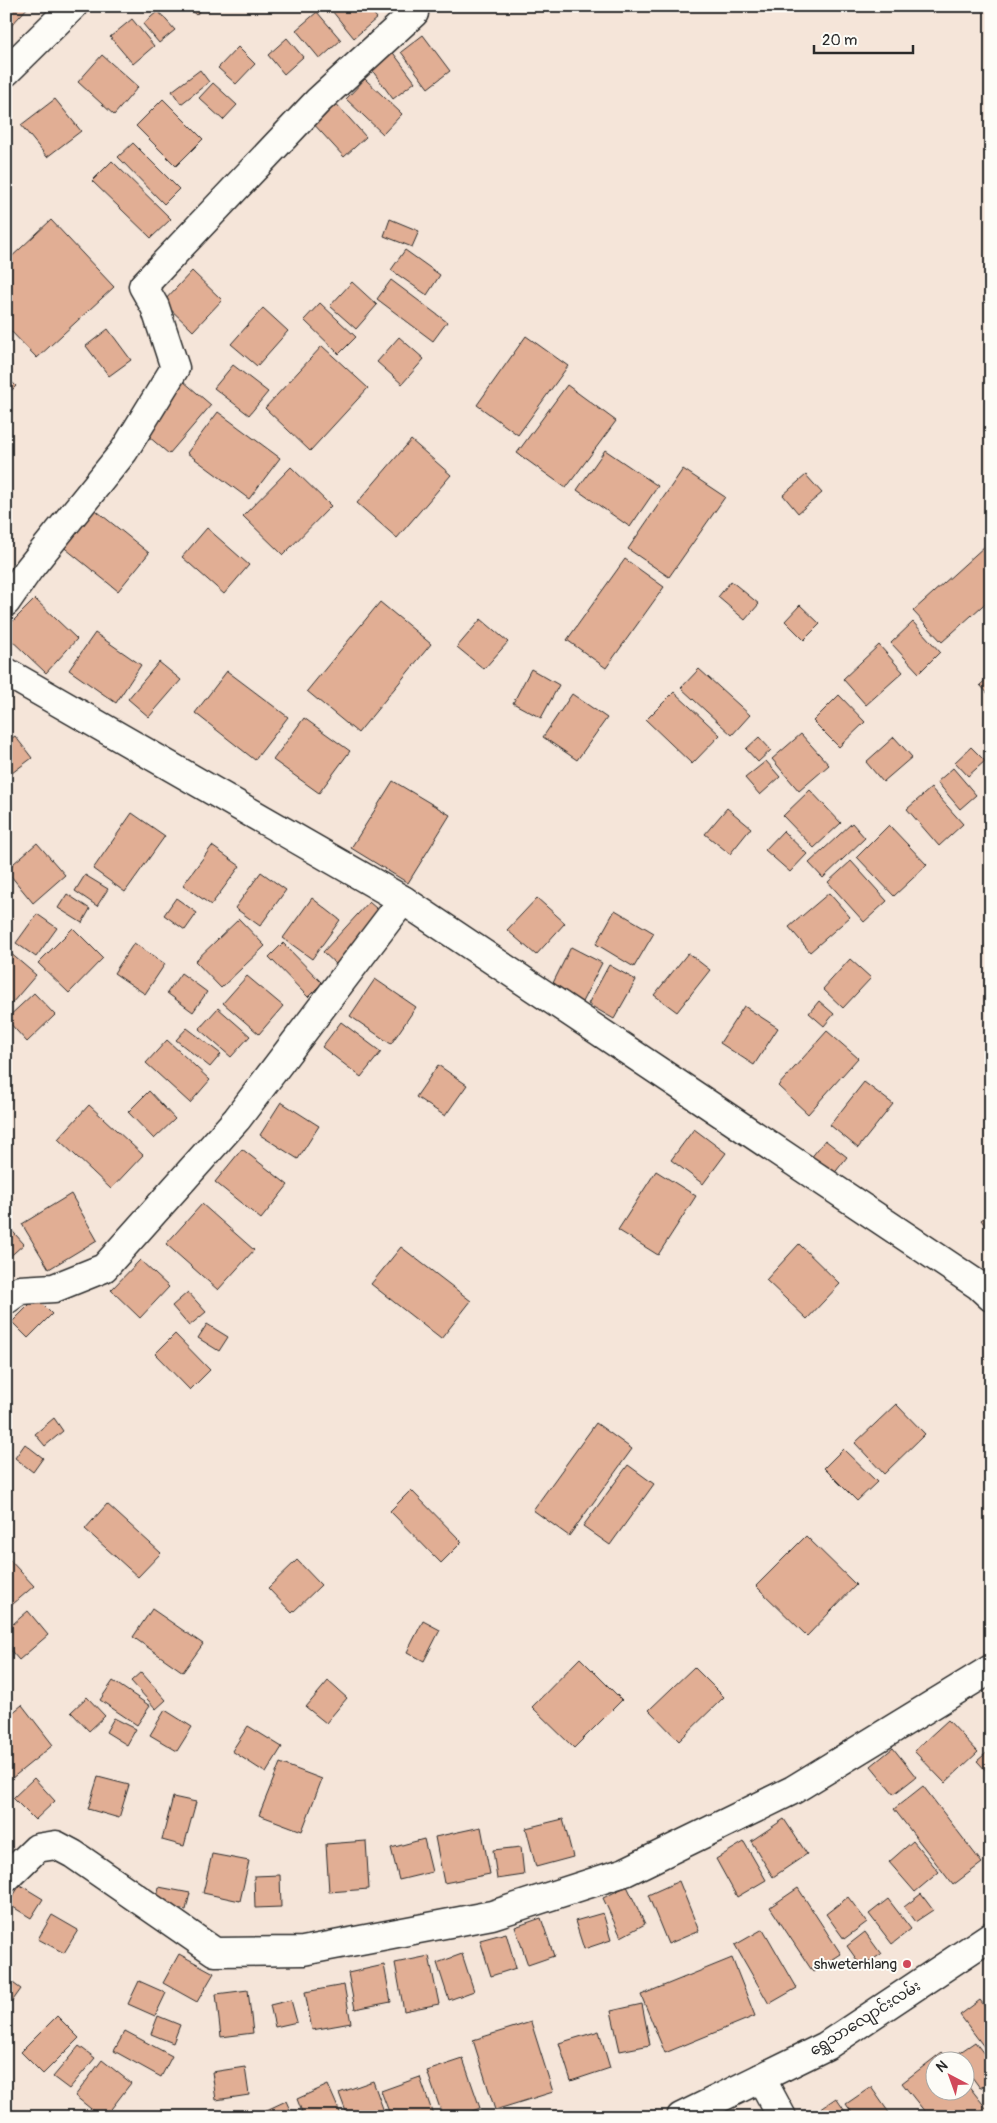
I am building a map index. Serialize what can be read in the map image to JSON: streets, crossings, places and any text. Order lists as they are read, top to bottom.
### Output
{
  "streets": {
    "street": ["ရွှေသာလျောင်းလမ်း"]
  },
  "places": ["shweterhlang"],
  "scale_bar": "20 m",
  "north": "top left"
}
